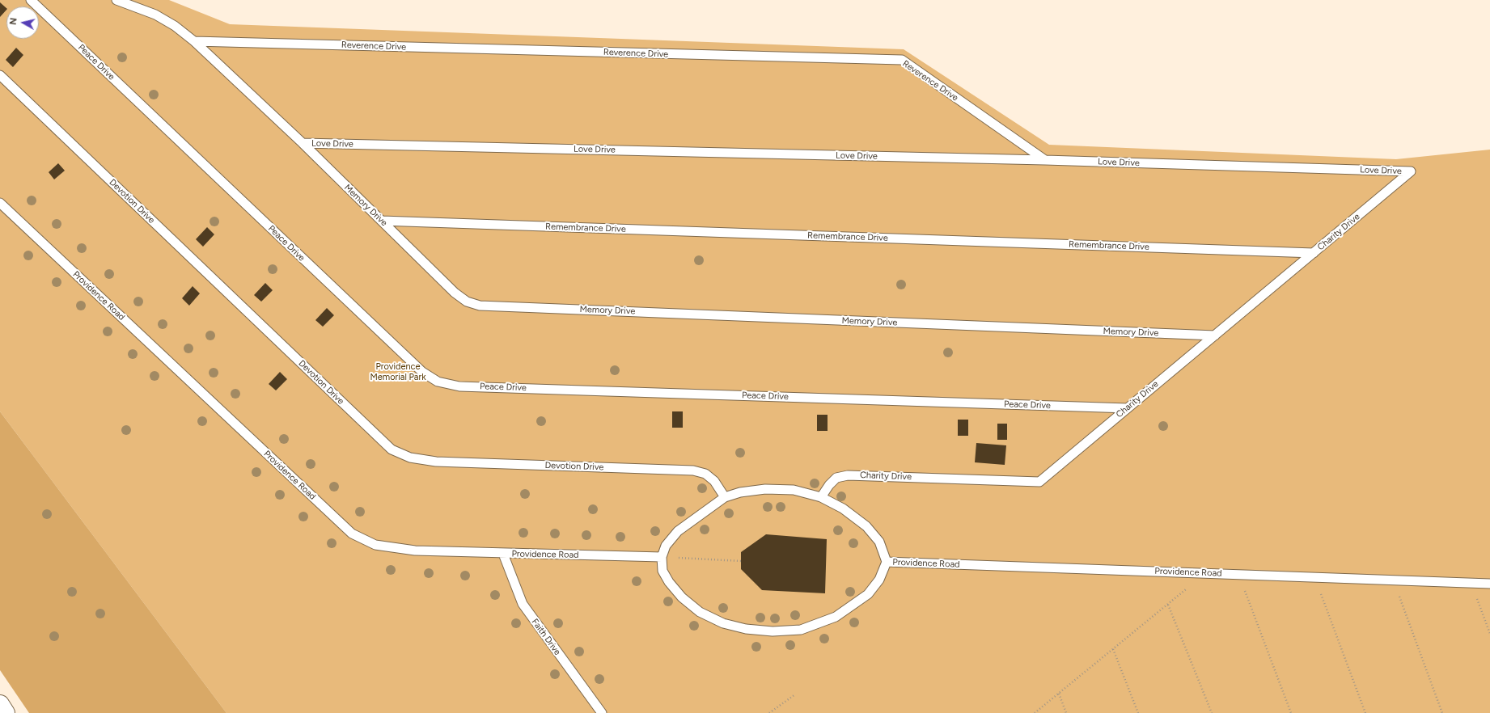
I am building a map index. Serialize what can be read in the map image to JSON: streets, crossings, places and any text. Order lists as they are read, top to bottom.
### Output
{
  "streets": {
    "lane": [
      "Reverence Drive",
      "Peace Drive",
      "Love Drive",
      "Devotion Drive",
      "Memory Drive",
      "Remembrance Drive",
      "Charity Drive",
      "Providence Road",
      "Faith Drive"
    ]
  },
  "crossings": [
    ["Reverence Drive", "Love Drive"],
    ["Reverence Drive", "Memory Drive"],
    ["Peace Drive", "Charity Drive"],
    ["Love Drive", "Memory Drive"],
    ["Love Drive", "Charity Drive"],
    ["Memory Drive", "Remembrance Drive"],
    ["Memory Drive", "Charity Drive"],
    ["Remembrance Drive", "Charity Drive"],
    ["Providence Road", "Faith Drive"]
  ],
  "parks": ["Providence Memorial Park"],
  "north": "left"
}
